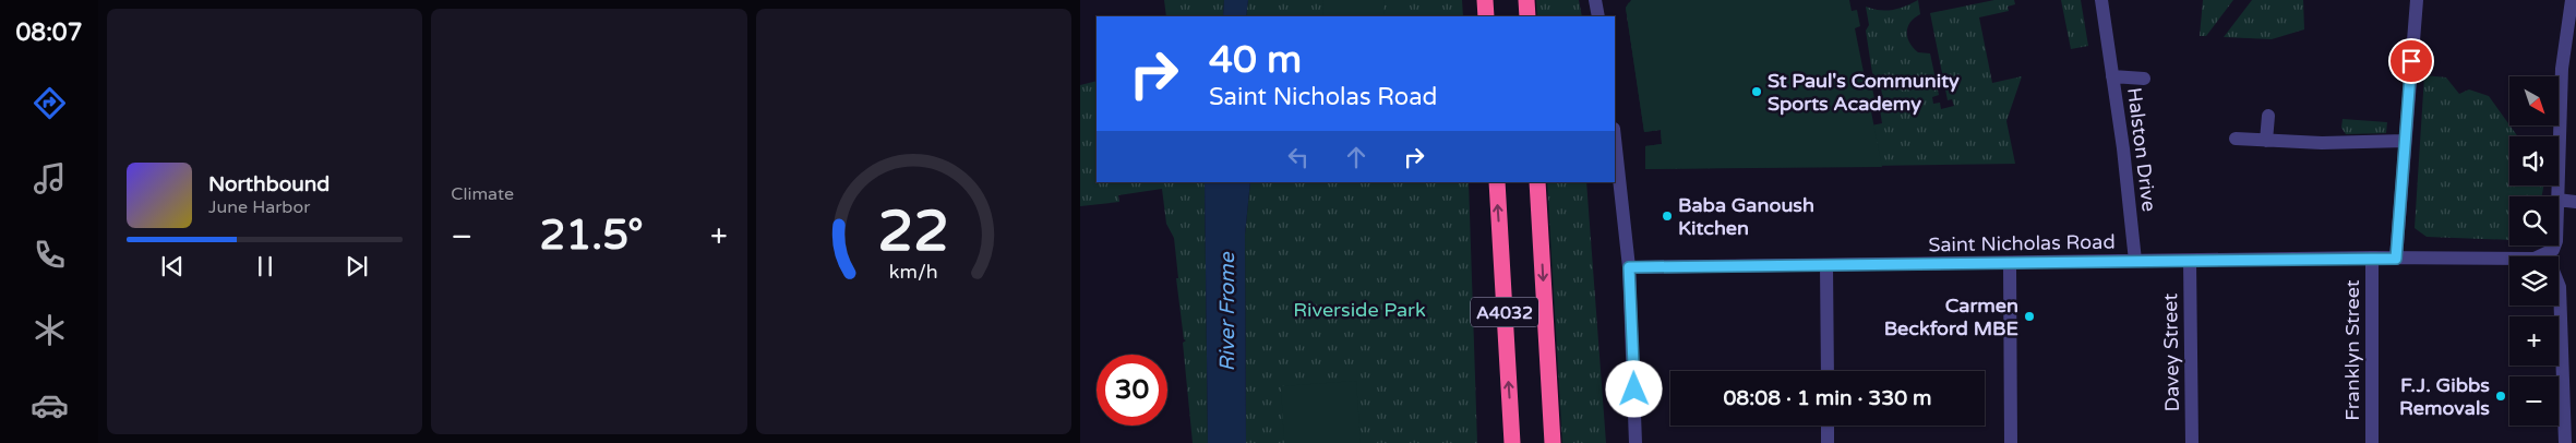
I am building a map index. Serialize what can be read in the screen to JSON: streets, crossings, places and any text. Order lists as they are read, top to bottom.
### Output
{
  "streets": {
    "highway": ["A4032"],
    "street": [
      "Halston Drive",
      "Saint Nicholas Road",
      "Franklyn Street",
      "Davey Street"
    ]
  },
  "crossings": [
    ["Halston Drive", "Saint Nicholas Road"],
    ["Saint Nicholas Road", "Franklyn Street"],
    ["Saint Nicholas Road", "Davey Street"]
  ],
  "water": ["River Frome"],
  "parks": ["Riverside Park"],
  "places": [
    "St Paul's Community Sports Academy",
    "Baba Ganoush Kitchen",
    "Carmen Beckford MBE",
    "F.J. Gibbs Removals"
  ],
  "north": "bottom right",
  "page": {
    "tabs": "08:07",
    "tile": "Climate",
    "turn": ["40 m", "Saint Nicholas Road"],
    "map_buttons": ["+", "−"],
    "song": ["Northbound", "June Harbor"],
    "heat": ["−", "21.5°", "+"],
    "limit": "30",
    "trip": "08:08 · 1 min · 330 m",
    "gauge": ["22", "km/h"]
  }
}
